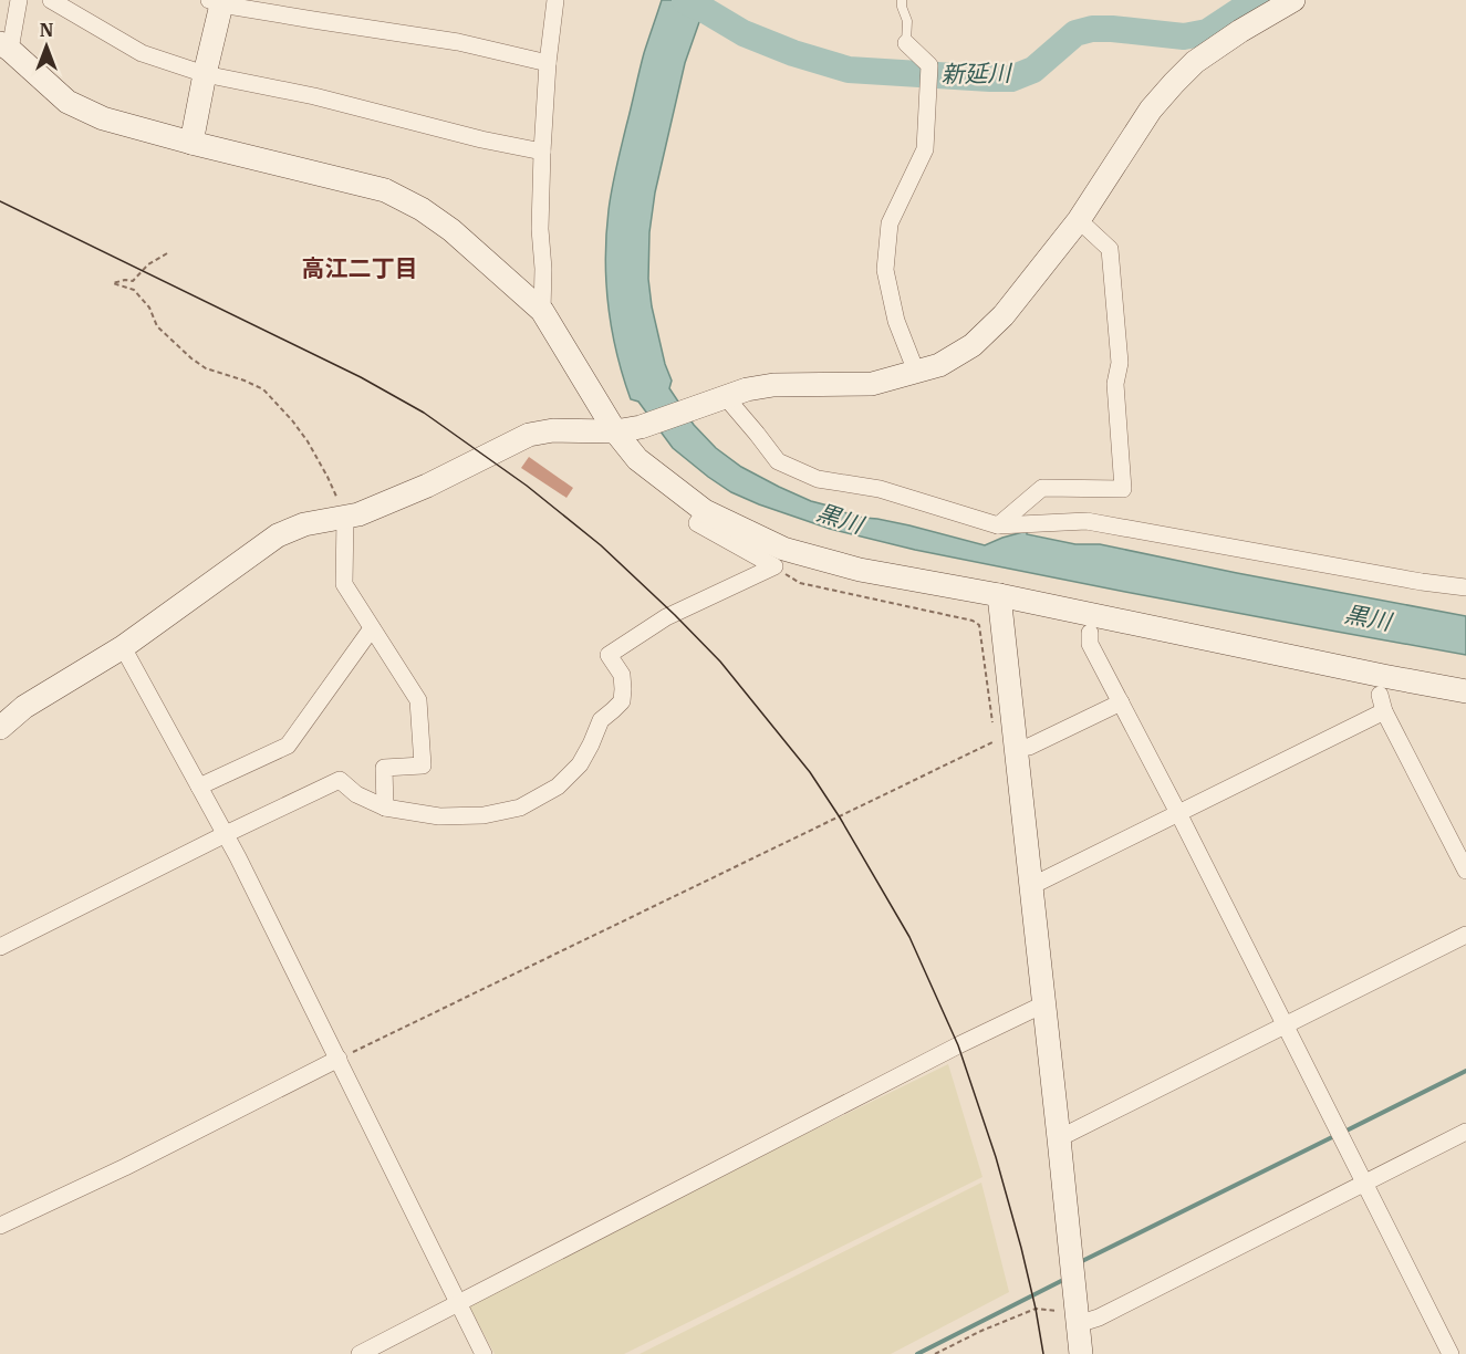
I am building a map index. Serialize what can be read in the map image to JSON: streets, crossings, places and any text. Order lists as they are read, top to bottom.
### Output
{
  "districts": ["高江二丁目"],
  "water": ["新延川", "黒川"],
  "north": "top"
}
